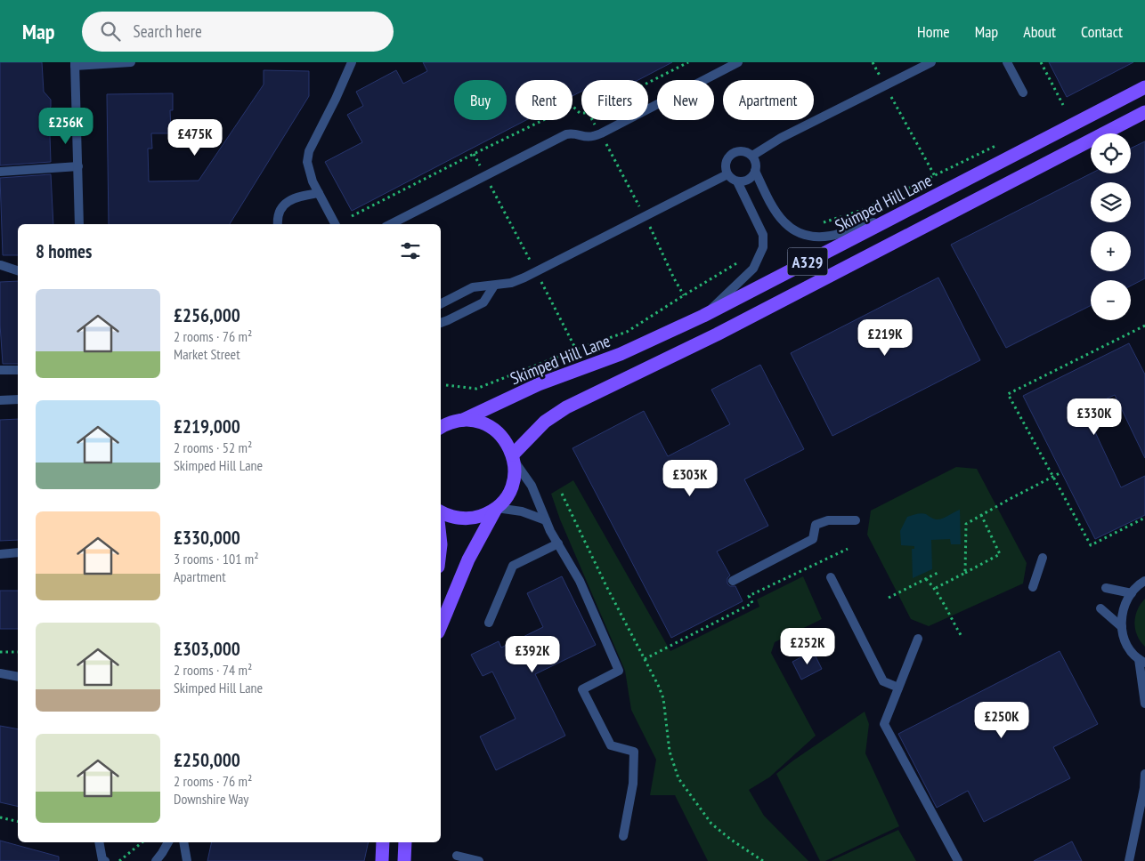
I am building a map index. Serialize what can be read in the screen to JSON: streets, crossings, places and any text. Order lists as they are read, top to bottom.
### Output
{
  "streets": {
    "main road": ["Skimped Hill Lane", "A329"]
  },
  "page": {
    "header": "Map",
    "search": "Search here",
    "nav": [
      "Home",
      "Map",
      "About",
      "Contact"
    ],
    "chip": [
      "Buy",
      "Rent",
      "Filters",
      "New",
      "Apartment"
    ],
    "price": [
      "£256K",
      "£475K",
      "£219K",
      "£330K",
      "£303K",
      "£252K",
      "£392K",
      "£250K"
    ],
    "map_buttons": ["+", "−"],
    "heading": "8 homes",
    "list": [
      {
        "name": "£256,000",
        "note": "2 rooms · 76 m² · Market Street"
      },
      {
        "name": "£219,000",
        "note": "2 rooms · 52 m² · Skimped Hill Lane"
      },
      {
        "name": "£330,000",
        "note": "3 rooms · 101 m² · Apartment"
      },
      {
        "name": "£303,000",
        "note": "2 rooms · 74 m² · Skimped Hill Lane"
      },
      {
        "name": "£250,000",
        "note": "2 rooms · 76 m² · Downshire Way"
      }
    ]
  }
}
